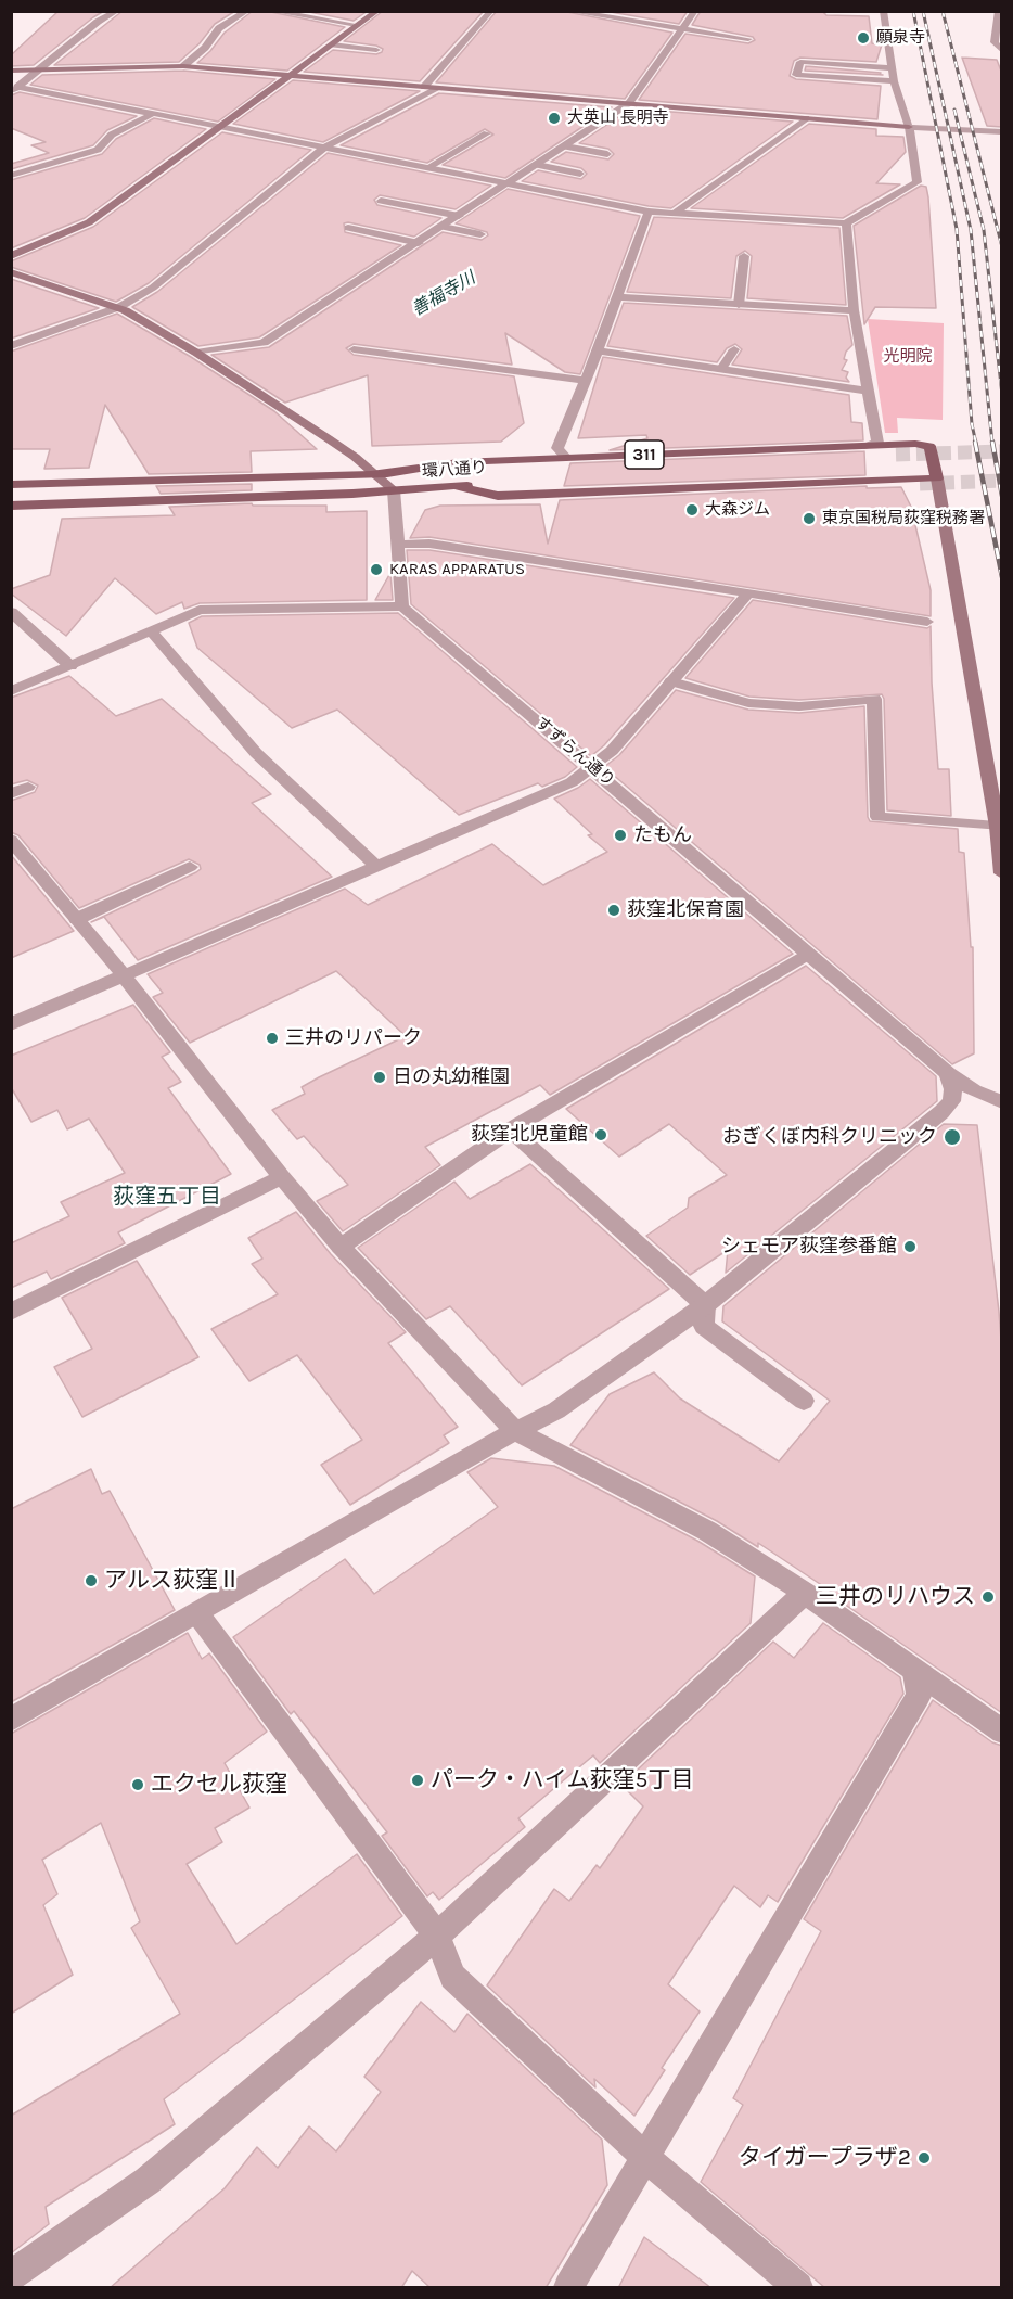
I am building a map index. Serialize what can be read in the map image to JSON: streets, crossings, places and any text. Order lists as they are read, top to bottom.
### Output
{
  "streets": {
    "main road": ["311", "環八通り"],
    "street": ["すずらん通り"]
  },
  "crossings": [
    ["311", "環八通り"]
  ],
  "districts": ["荻窪五丁目"],
  "water": ["善福寺川"],
  "parks": ["光明院"],
  "places": [
    "願泉寺",
    "大英山 長明寺",
    "大森ジム",
    "東京国税局荻窪税務署",
    "KARAS APPARATUS",
    "たもん",
    "荻窪北保育園",
    "三井のリパーク",
    "日の丸幼稚園",
    "荻窪北児童館",
    "おぎくぼ内科クリニック",
    "シェモア荻窪参番館",
    "アルス荻窪Ⅱ",
    "三井のリハウス",
    "パーク・ハイム荻窪5丁目",
    "エクセル荻窪",
    "タイガープラザ2"
  ]
}
